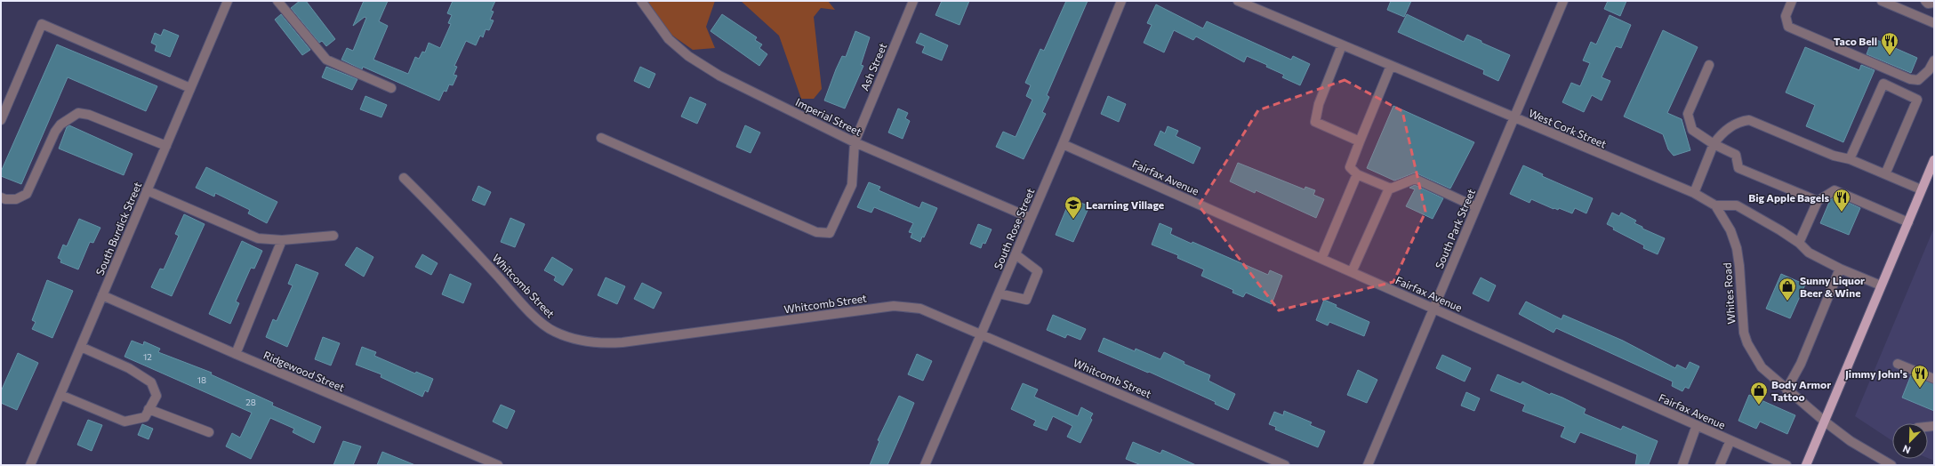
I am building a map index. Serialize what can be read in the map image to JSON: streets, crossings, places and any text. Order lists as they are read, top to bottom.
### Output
{
  "streets": {
    "street": [
      "Ash Street",
      "Imperial Street",
      "West Cork Street",
      "Fairfax Avenue",
      "South Burdick Street",
      "South Rose Street",
      "South Park Street",
      "Whitcomb Street",
      "Whites Road",
      "Ridgewood Street"
    ]
  },
  "crossings": [
    ["Ash Street", "Imperial Street"],
    ["Imperial Street", "South Rose Street"],
    ["West Cork Street", "South Park Street"],
    ["West Cork Street", "Whites Road"],
    ["Fairfax Avenue", "South Rose Street"],
    ["Fairfax Avenue", "South Park Street"],
    ["South Burdick Street", "Ridgewood Street"],
    ["South Rose Street", "Whitcomb Street"]
  ],
  "places": {
    "restaurant": ["Taco Bell", "Big Apple Bagels", "Jimmy John's"],
    "school or university": ["Learning Village"],
    "shop": ["Sunny Liquor Beer & Wine", "Body Armor Tattoo"]
  },
  "house_numbers": ["12", "18", "28"],
  "north": "bottom left"
}
